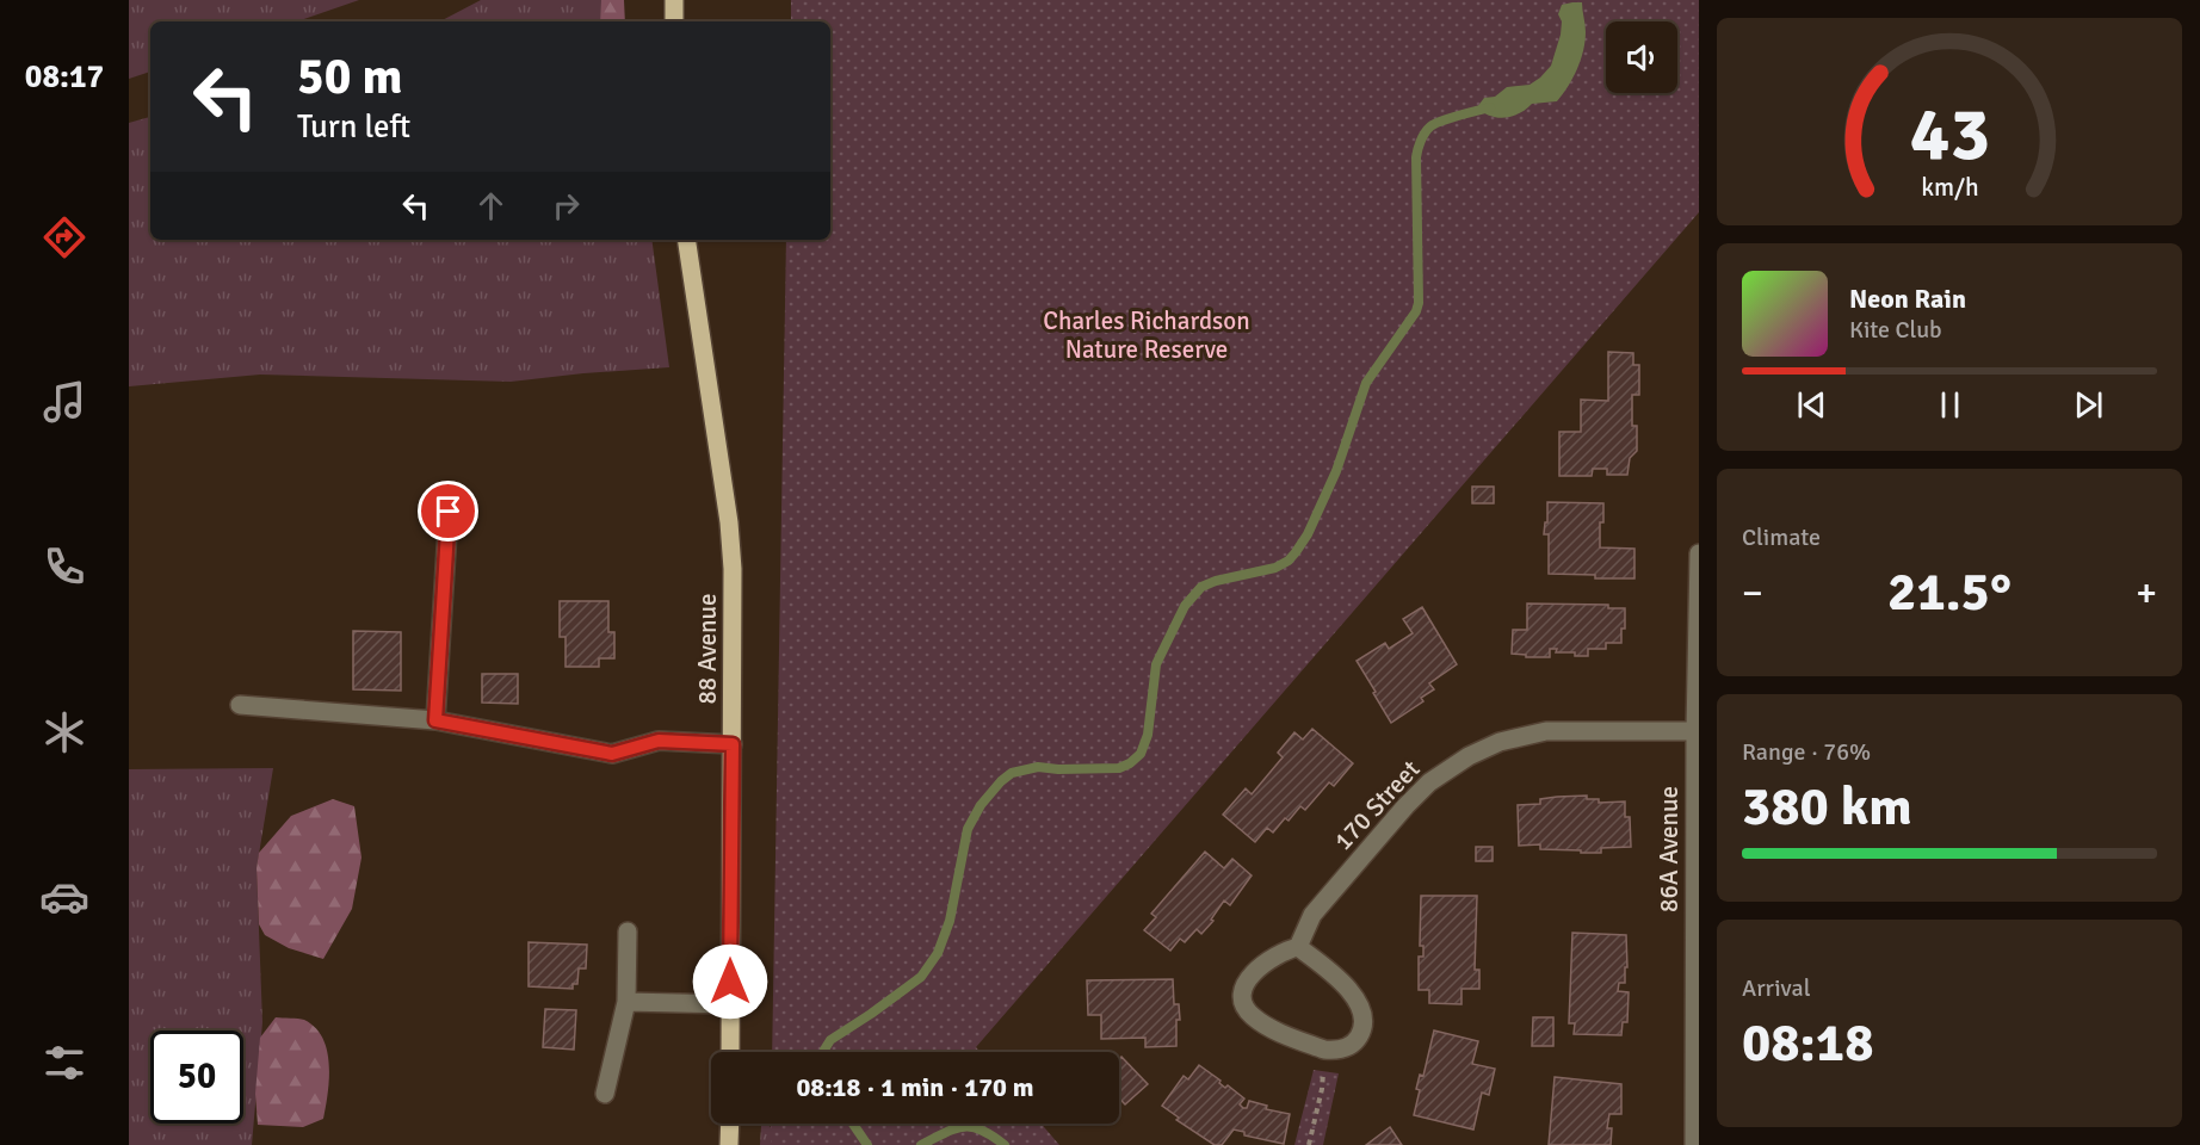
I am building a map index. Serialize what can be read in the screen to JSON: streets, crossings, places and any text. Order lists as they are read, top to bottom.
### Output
{
  "streets": {
    "main road": ["88 Avenue"],
    "street": ["170 Street", "86A Avenue"]
  },
  "crossings": [
    ["170 Street", "86A Avenue"]
  ],
  "parks": ["Charles Richardson Nature Reserve"],
  "page": {
    "tabs": "08:17",
    "turn": ["50 m", "Turn left"],
    "song": ["Neon Rain", "Kite Club"],
    "tile": [
      "Climate",
      ["Range · 76%", "380 km"],
      ["Arrival", "08:18"]
    ],
    "heat": ["−", "21.5°", "+"],
    "limit": "50",
    "trip": "08:18 · 1 min · 170 m",
    "gauge": ["43", "km/h"]
  }
}
